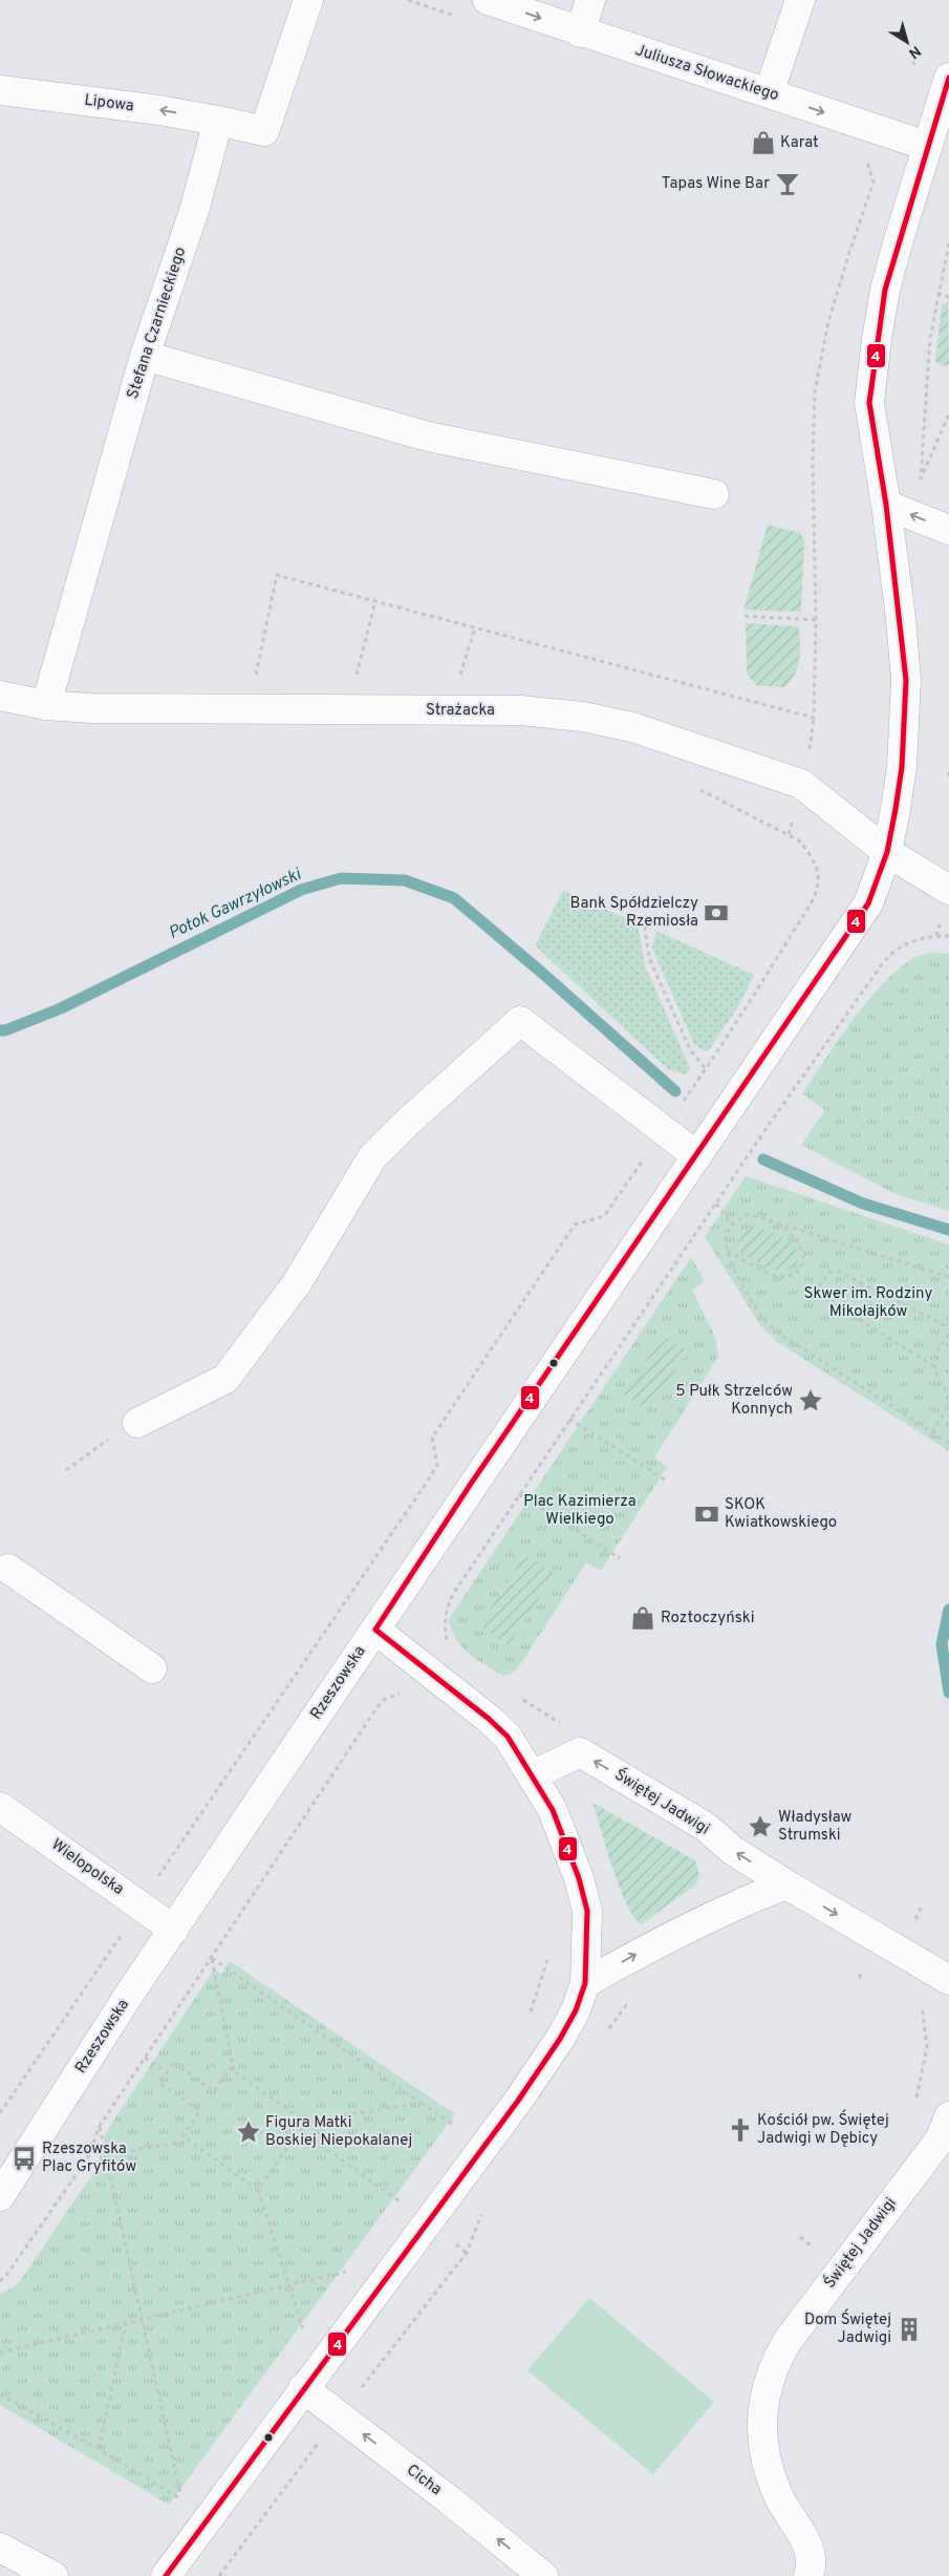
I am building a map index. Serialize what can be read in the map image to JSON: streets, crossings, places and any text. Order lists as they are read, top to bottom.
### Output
{
  "streets": {
    "street": [
      "Juliusza Słowackiego",
      "Lipowa",
      "Stefana Czarnieckiego",
      "Strażacka",
      "Rzeszowska",
      "Świętej Jadwigi",
      "Wielopolska",
      "Cicha"
    ]
  },
  "crossings": [
    ["Juliusza Słowackiego", "Rzeszowska"],
    ["Lipowa", "Stefana Czarnieckiego"],
    ["Stefana Czarnieckiego", "Strażacka"],
    ["Strażacka", "Rzeszowska"],
    ["Rzeszowska", "Wielopolska"]
  ],
  "one_way": ["Juliusza Słowackiego", "Lipowa", "Cicha"],
  "water": ["Potok Gawrzyłowski"],
  "parks": ["Skwer im. Rodziny Mikołajków", "Plac Kazimierza Wielkiego"],
  "places": {
    "shop": ["Karat", "Roztoczyński"],
    "bar": ["Tapas Wine Bar"],
    "bank": ["Bank Spółdzielczy Rzemiosła", "SKOK Kwiatkowskiego"],
    "place": ["5 Pułk Strzelców Konnych", "Władysław Strumski", "Figura Matki Boskiej Niepokalanej"],
    "church": ["Kościół pw. Świętej Jadwigi w Dębicy"],
    "bus stop": ["Rzeszowska Plac Gryfitów"],
    "building": ["Dom Świętej Jadwigi"]
  },
  "lines": ["transit line 4"],
  "north": "bottom right"
}
